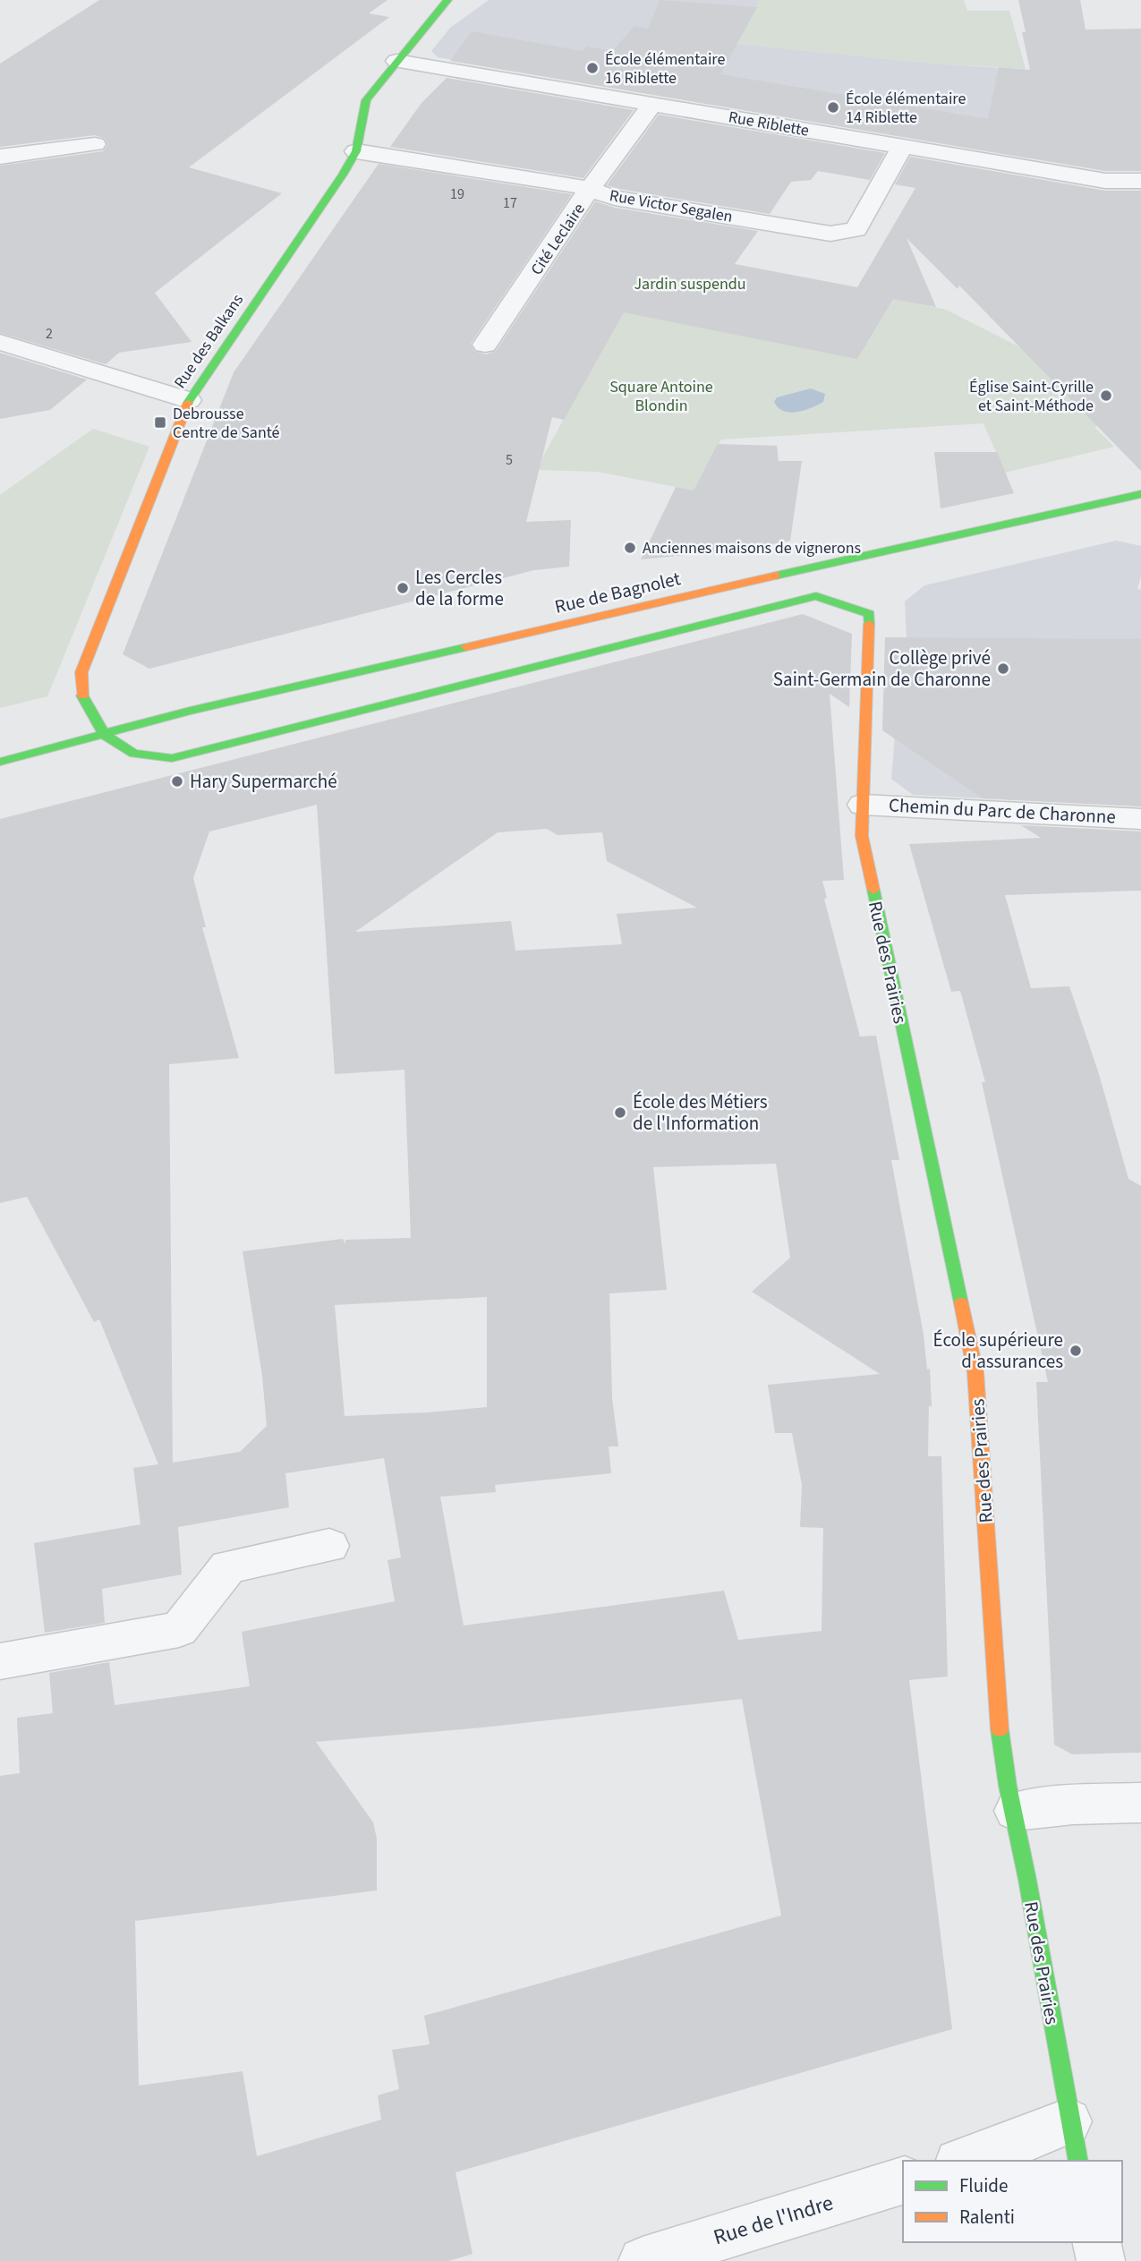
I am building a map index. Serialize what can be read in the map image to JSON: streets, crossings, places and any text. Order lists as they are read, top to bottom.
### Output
{
  "streets": {
    "street": [
      "Rue Riblette",
      "Rue Victor Segalen",
      "Cité Leclaire",
      "Rue des Balkans",
      "Rue de Bagnolet",
      "Chemin du Parc de Charonne",
      "Rue des Prairies",
      "Rue de l'Indre"
    ]
  },
  "crossings": [
    ["Rue Riblette", "Rue Victor Segalen"],
    ["Rue Riblette", "Cité Leclaire"],
    ["Rue Riblette", "Rue des Balkans"],
    ["Rue Victor Segalen", "Cité Leclaire"],
    ["Rue Victor Segalen", "Rue des Balkans"],
    ["Rue des Balkans", "Rue de Bagnolet"],
    ["Rue des Balkans", "Rue des Prairies"],
    ["Rue de Bagnolet", "Rue des Prairies"],
    ["Chemin du Parc de Charonne", "Rue des Prairies"]
  ],
  "parks": ["Jardin suspendu", "Square Antoine Blondin"],
  "places": {
    "other": [
      "École élémentaire 16 Riblette",
      "École élémentaire 14 Riblette",
      "Église Saint-Cyrille et Saint-Méthode",
      "Anciennes maisons de vignerons",
      "Les Cercles de la forme",
      "Collège privé Saint-Germain de Charonne",
      "Hary Supermarché",
      "École des Métiers de l'Information",
      "École supérieure d'assurances"
    ],
    "transit": ["Debrousse Centre de Santé"]
  },
  "house_numbers": [
    "19",
    "17",
    "2",
    "5"
  ],
  "legend": ["Fluide", "Ralenti"]
}
